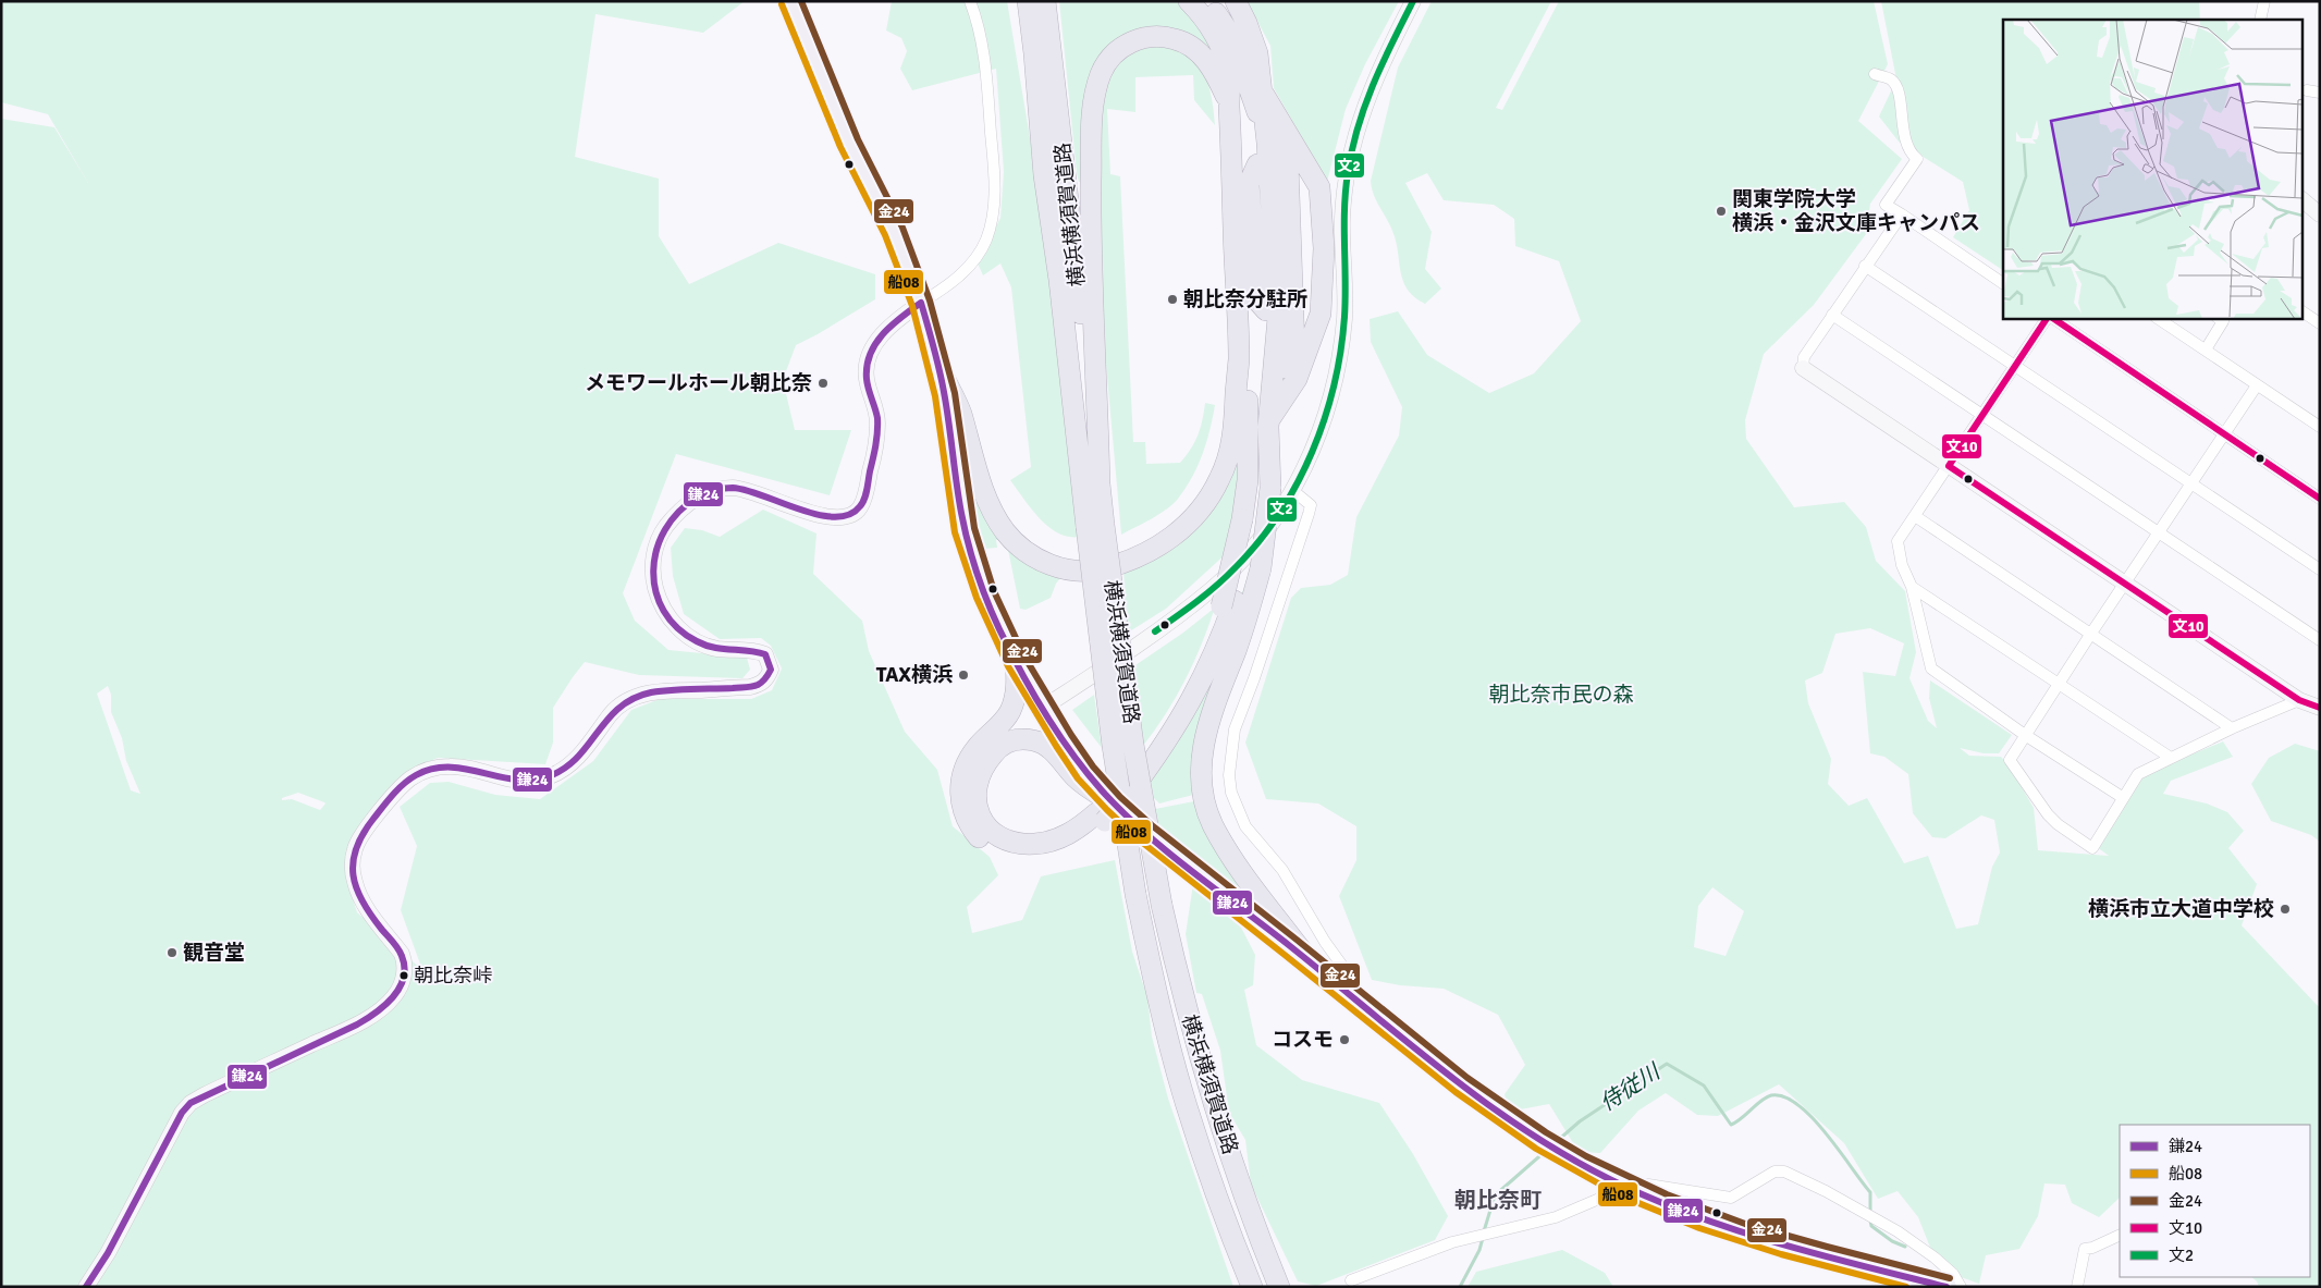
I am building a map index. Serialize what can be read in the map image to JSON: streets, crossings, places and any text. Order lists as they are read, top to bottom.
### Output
{
  "streets": {
    "highway": ["横浜横須賀道路"]
  },
  "districts": ["朝比奈町"],
  "water": ["侍従川"],
  "parks": ["朝比奈市民の森"],
  "places": [
    "関東学院大学 横浜・金沢文庫キャンパス",
    "朝比奈分駐所",
    "メモワールホール朝比奈",
    "TAX横浜",
    "横浜市立大道中学校",
    "観音堂",
    "朝比奈峠",
    "コスモ"
  ],
  "lines": [
    "transit line 金24",
    "transit line 文2",
    "transit line 船08",
    "transit line 鎌24",
    "transit line 文10"
  ],
  "legend": [
    "鎌24",
    "船08",
    "金24",
    "文10",
    "文2"
  ]
}
